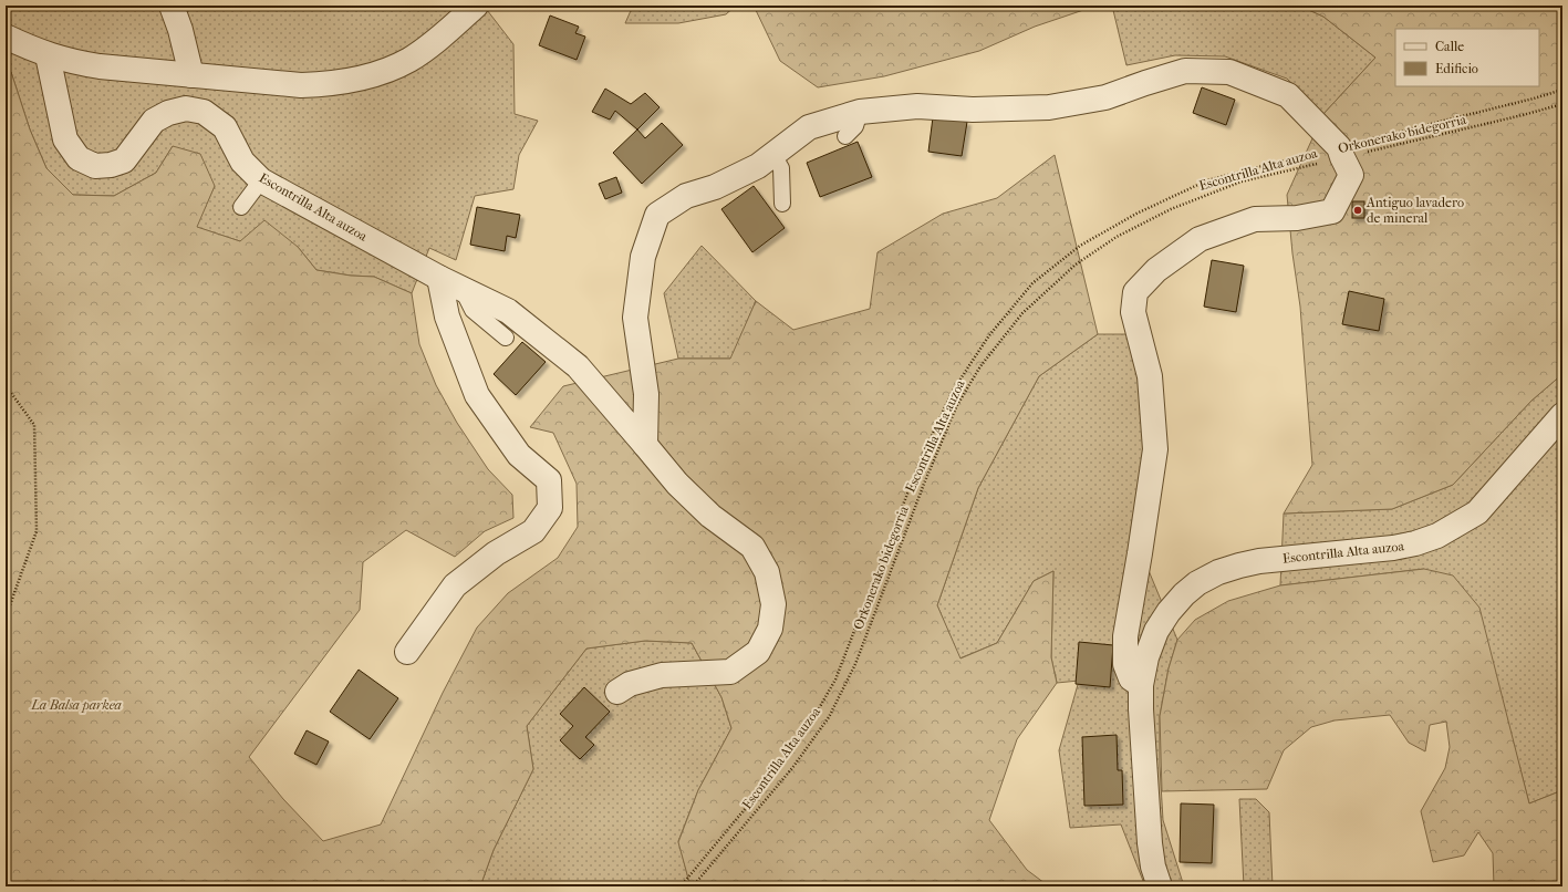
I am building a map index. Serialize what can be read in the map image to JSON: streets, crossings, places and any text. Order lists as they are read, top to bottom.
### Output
{
  "streets": {
    "street": ["Escontrilla Alta auzoa"],
    "path": ["Orkonerako bidegorria"]
  },
  "crossings": [
    ["Orkonerako bidegorria", "Escontrilla Alta auzoa"]
  ],
  "parks": ["La Balsa parkea"],
  "places": ["Antiguo lavadero de mineral"],
  "legend": ["Calle", "Edificio"]
}
